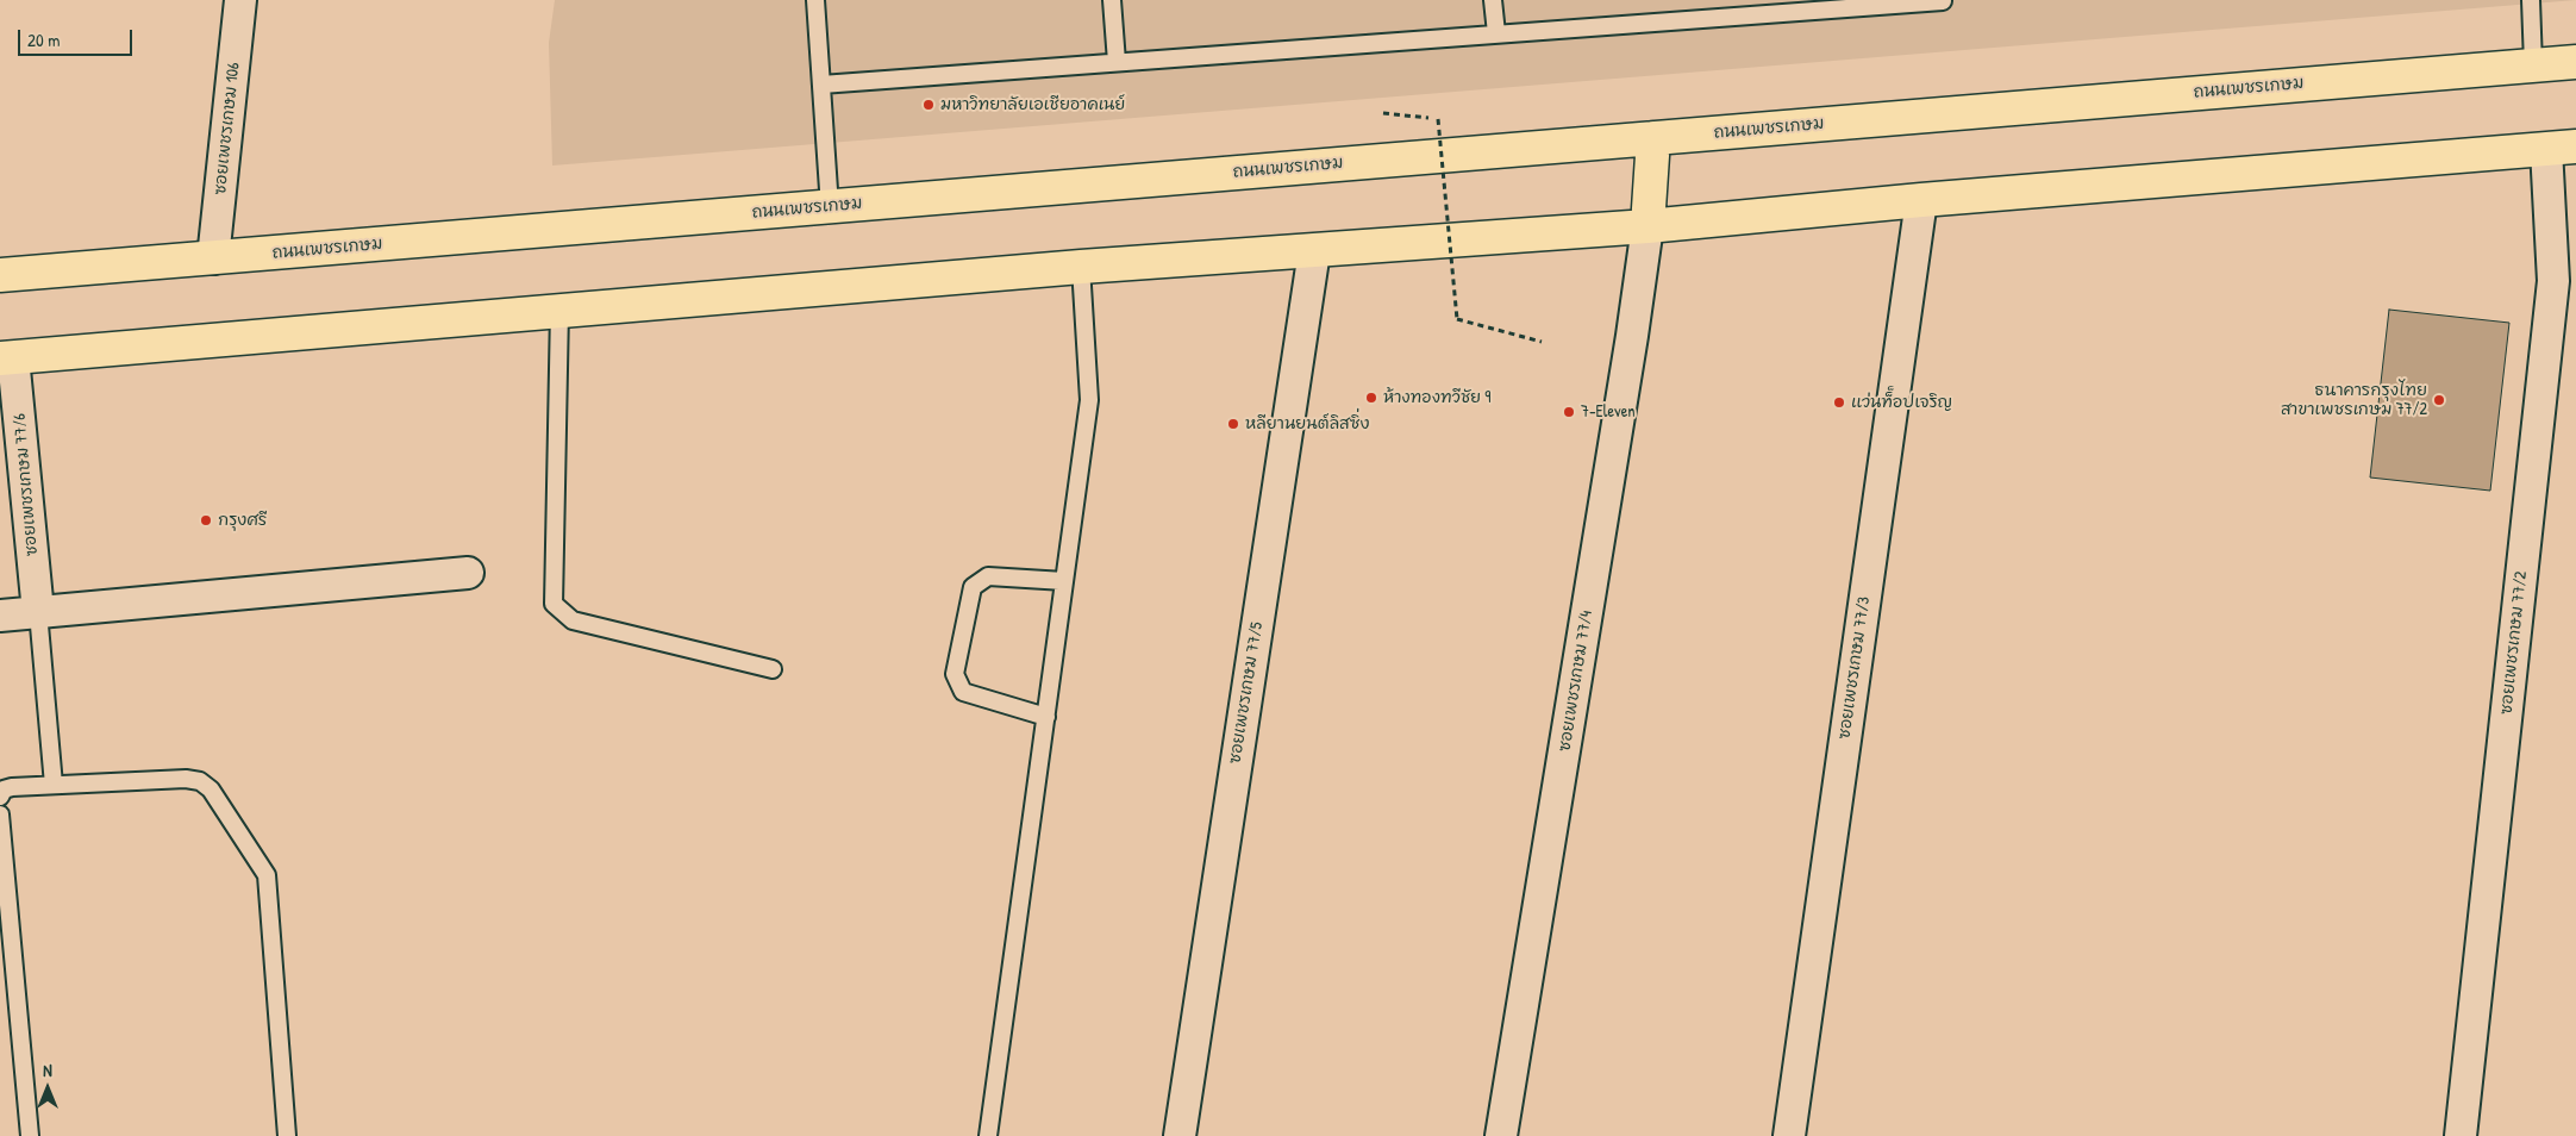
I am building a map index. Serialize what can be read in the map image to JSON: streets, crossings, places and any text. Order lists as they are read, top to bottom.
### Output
{
  "streets": {
    "main road": ["ถนนเพชรเกษม"],
    "street": [
      "ซอยเพชรเกษม 106",
      "ซอยเพชรเกษม 77/6",
      "ซอยเพชรเกษม 77/2",
      "ซอยเพชรเกษม 77/3",
      "ซอยเพชรเกษม 77/4",
      "ซอยเพชรเกษม 77/5"
    ]
  },
  "crossings": [
    ["ถนนเพชรเกษม", "ซอยเพชรเกษม 106"]
  ],
  "places": [
    "มหาวิทยาลัยเอเชียอาคเนย์",
    "ห้างทองทวีชัย 9",
    "ธนาคารกรุงไทย สาขาเพชรเกษม 77/2",
    "แว่นท็็อปเจริญ",
    "7-Eleven",
    "หลียานยนต์ลิสซิ่ง",
    "กรุงศรี"
  ],
  "scale_bar": "20 m",
  "north": "top"
}
